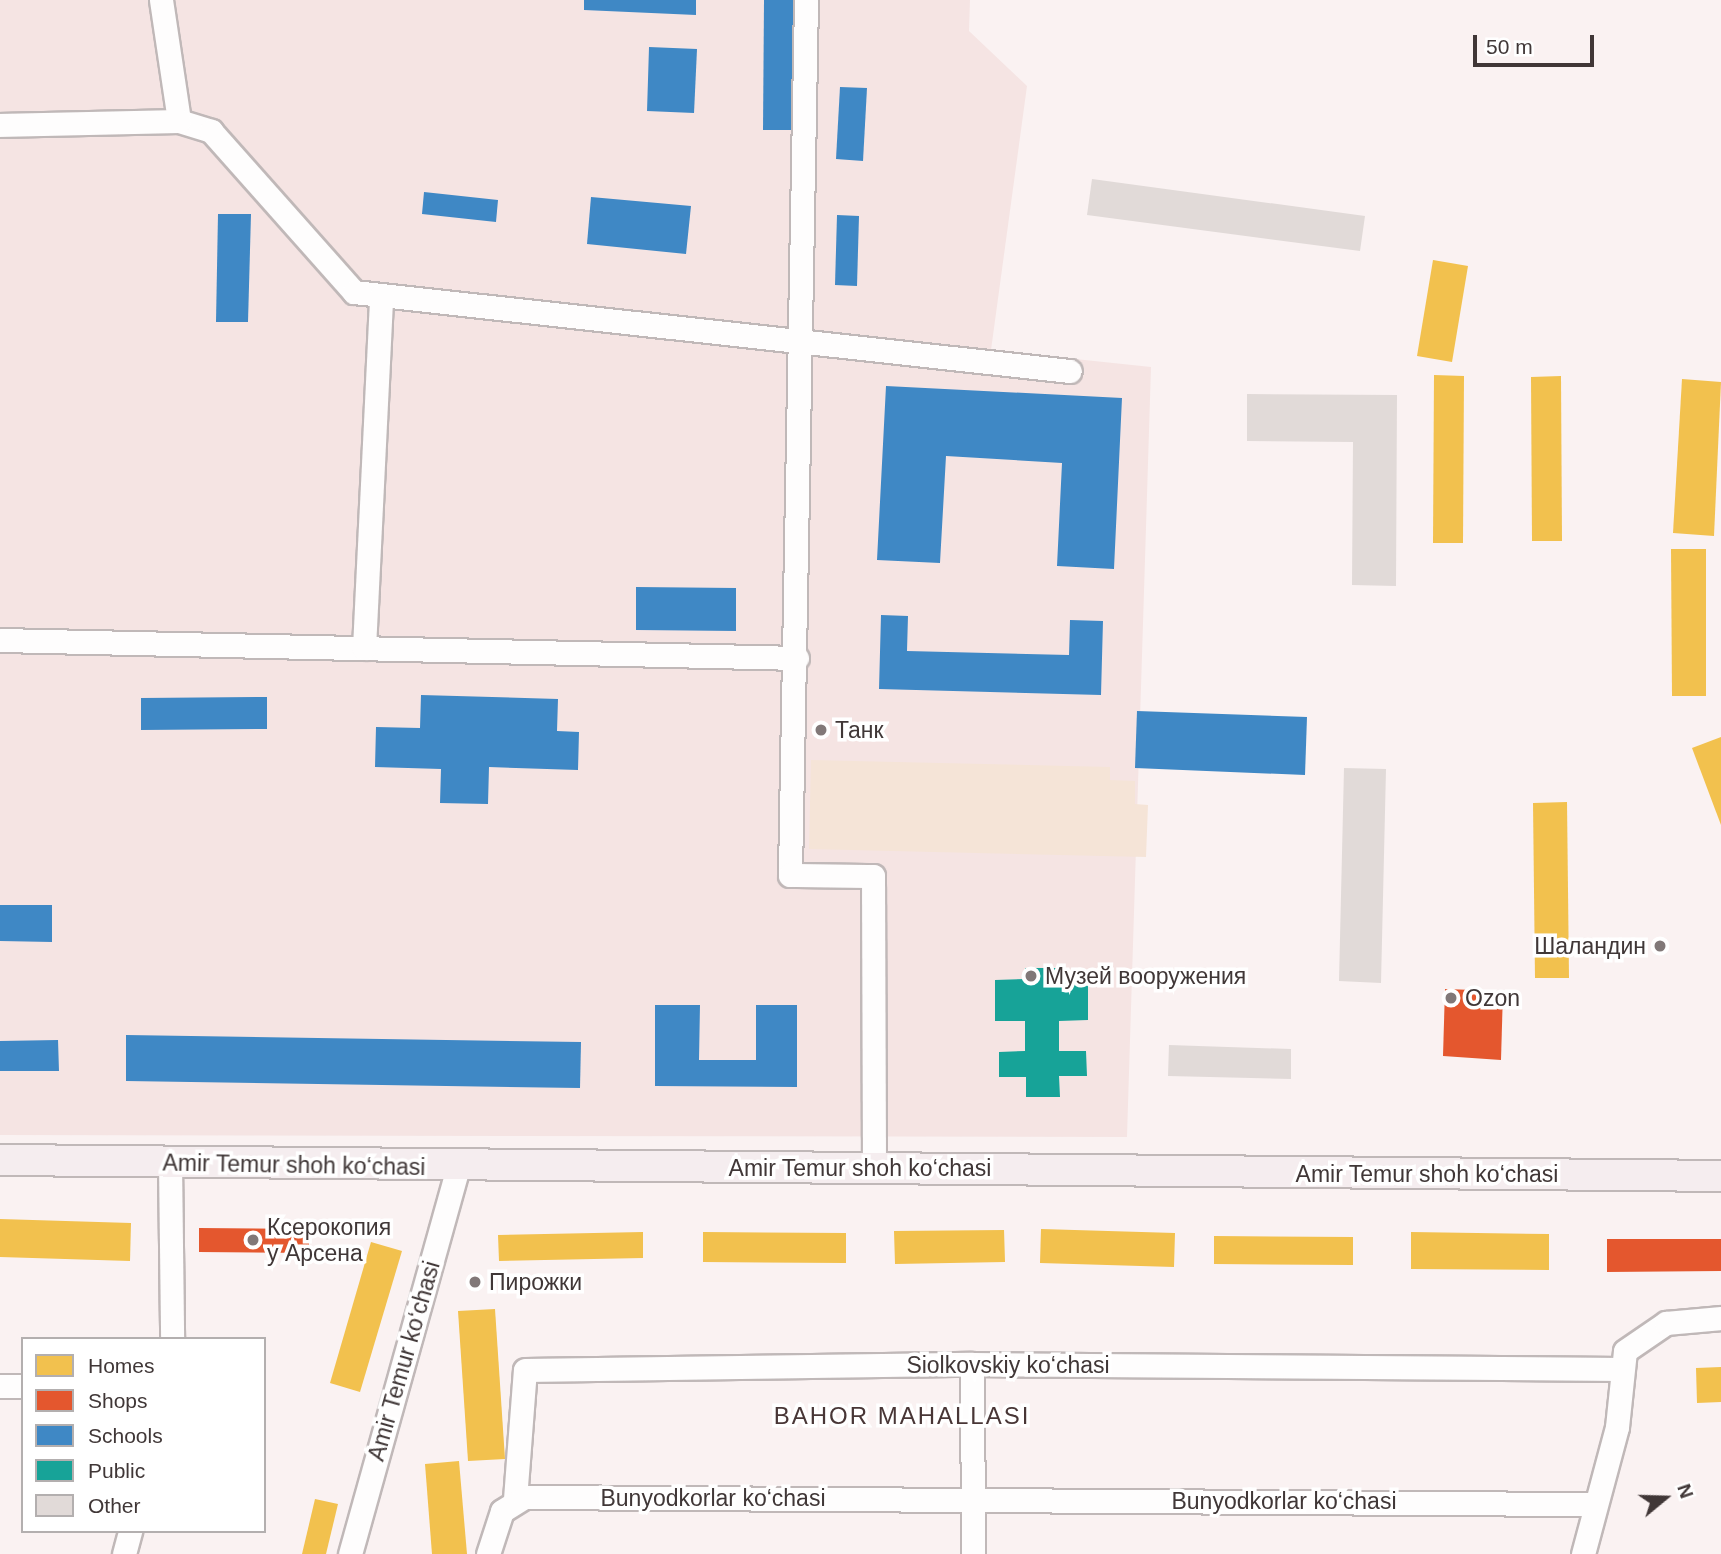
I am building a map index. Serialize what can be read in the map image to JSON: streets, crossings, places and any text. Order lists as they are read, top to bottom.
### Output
{
  "streets": {
    "main road": ["Amir Temur shoh ko‘chasi"],
    "street": ["Amir Temur ko‘chasi", "Siolkovskiy ko‘chasi", "Bunyodkorlar ko‘chasi"]
  },
  "crossings": [
    ["Amir Temur shoh ko‘chasi", "Amir Temur ko‘chasi"],
    ["Siolkovskiy ko‘chasi", "Bunyodkorlar ko‘chasi"]
  ],
  "districts": ["BAHOR MAHALLASI"],
  "places": [
    "Танк",
    "Шаландин",
    "Музей вооружения",
    "Ozon",
    "Ксерокопия у Арсена",
    "Пирожки"
  ],
  "legend": [
    "Homes",
    "Shops",
    "Schools",
    "Public",
    "Other"
  ],
  "scale_bar": "50 m",
  "north": "right"
}
